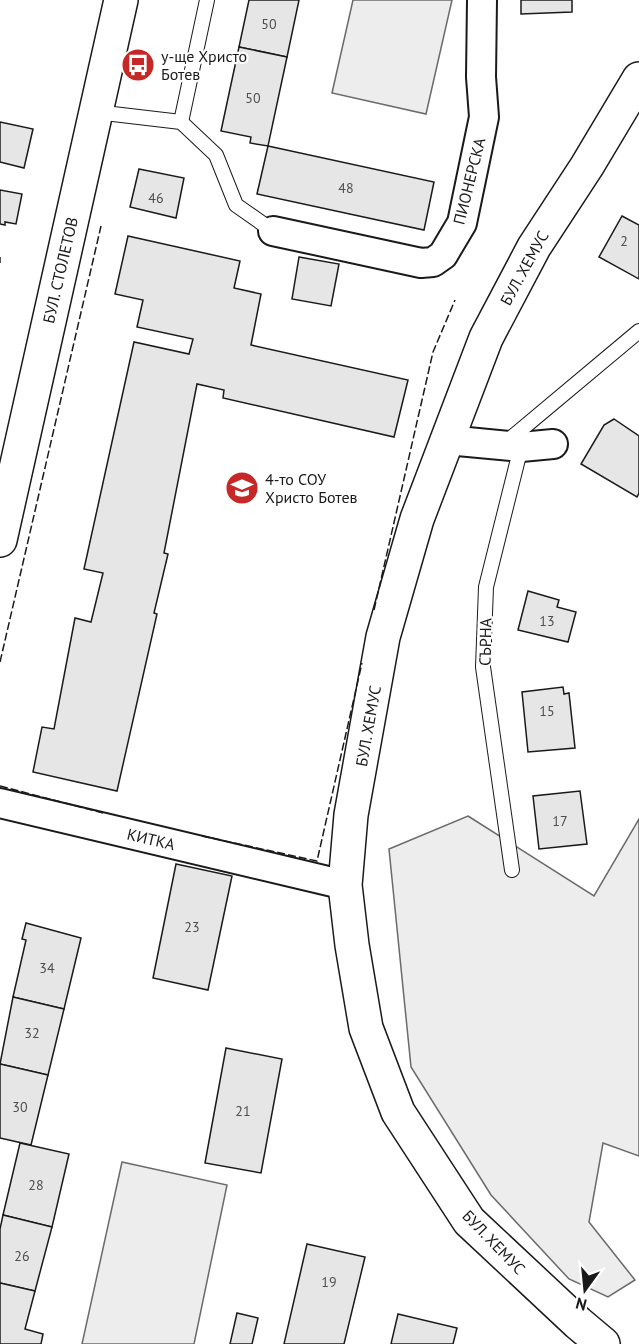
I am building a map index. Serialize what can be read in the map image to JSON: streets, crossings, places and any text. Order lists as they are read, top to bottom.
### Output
{
  "streets": {
    "main road": ["БУЛ. ХЕМУС", "БУЛ. СТОЛЕТОВ"],
    "street": ["ПИОНЕРСКА", "КИТКА"],
    "lane": ["СЪРНА"]
  },
  "crossings": [
    ["БУЛ. ХЕМУС", "КИТКА"]
  ],
  "places": {
    "bus stop": ["у-ще Христо Ботев"],
    "school or university": ["4-то СОУ Христо Ботев"]
  },
  "house_numbers": [
    "50",
    "50",
    "48",
    "46",
    "2",
    "13",
    "15",
    "17",
    "23",
    "34",
    "32",
    "30",
    "21",
    "28",
    "26",
    "19"
  ],
  "north": "bottom"
}
